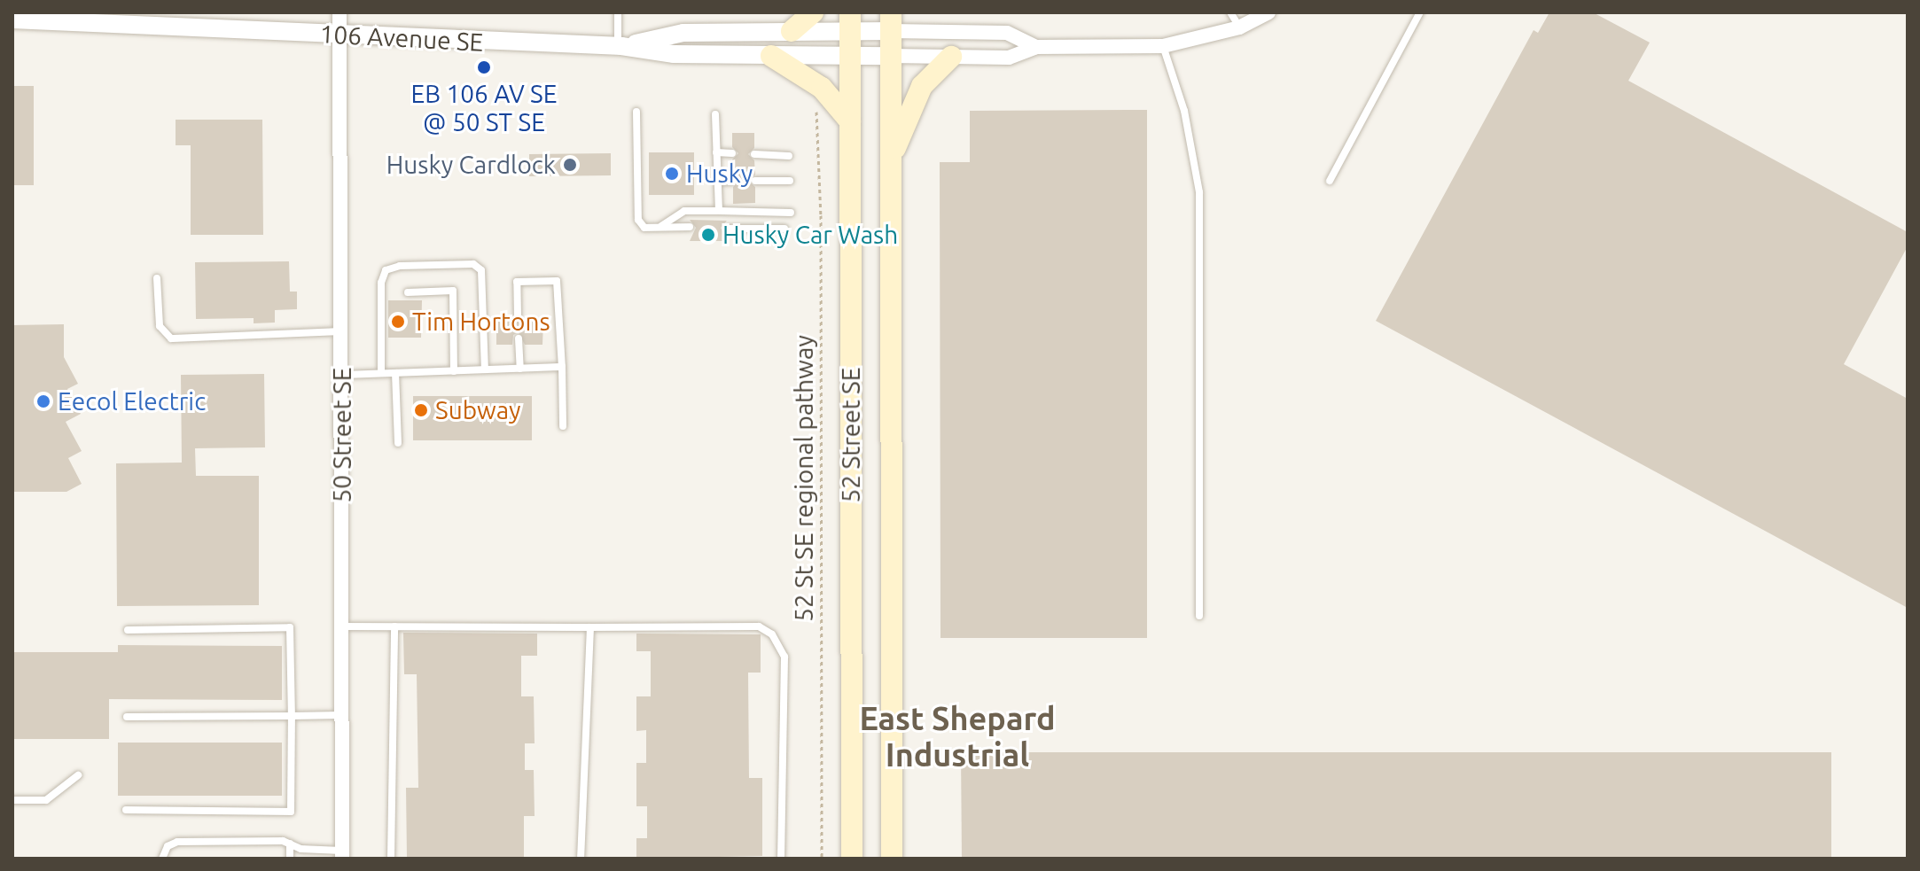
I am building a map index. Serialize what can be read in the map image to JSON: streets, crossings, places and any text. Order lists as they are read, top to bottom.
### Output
{
  "streets": {
    "main road": ["52 Street SE"],
    "street": ["106 Avenue SE", "50 Street SE"],
    "path": ["52 St SE regional pathway"]
  },
  "crossings": [
    ["106 Avenue SE", "50 Street SE"],
    ["106 Avenue SE", "52 Street SE"]
  ],
  "districts": ["East Shepard Industrial"],
  "places": [
    "EB 106 AV SE @ 50 ST SE",
    "Husky Cardlock",
    "Husky",
    "Husky Car Wash",
    "Tim Hortons",
    "Eecol Electric",
    "Subway"
  ]
}
